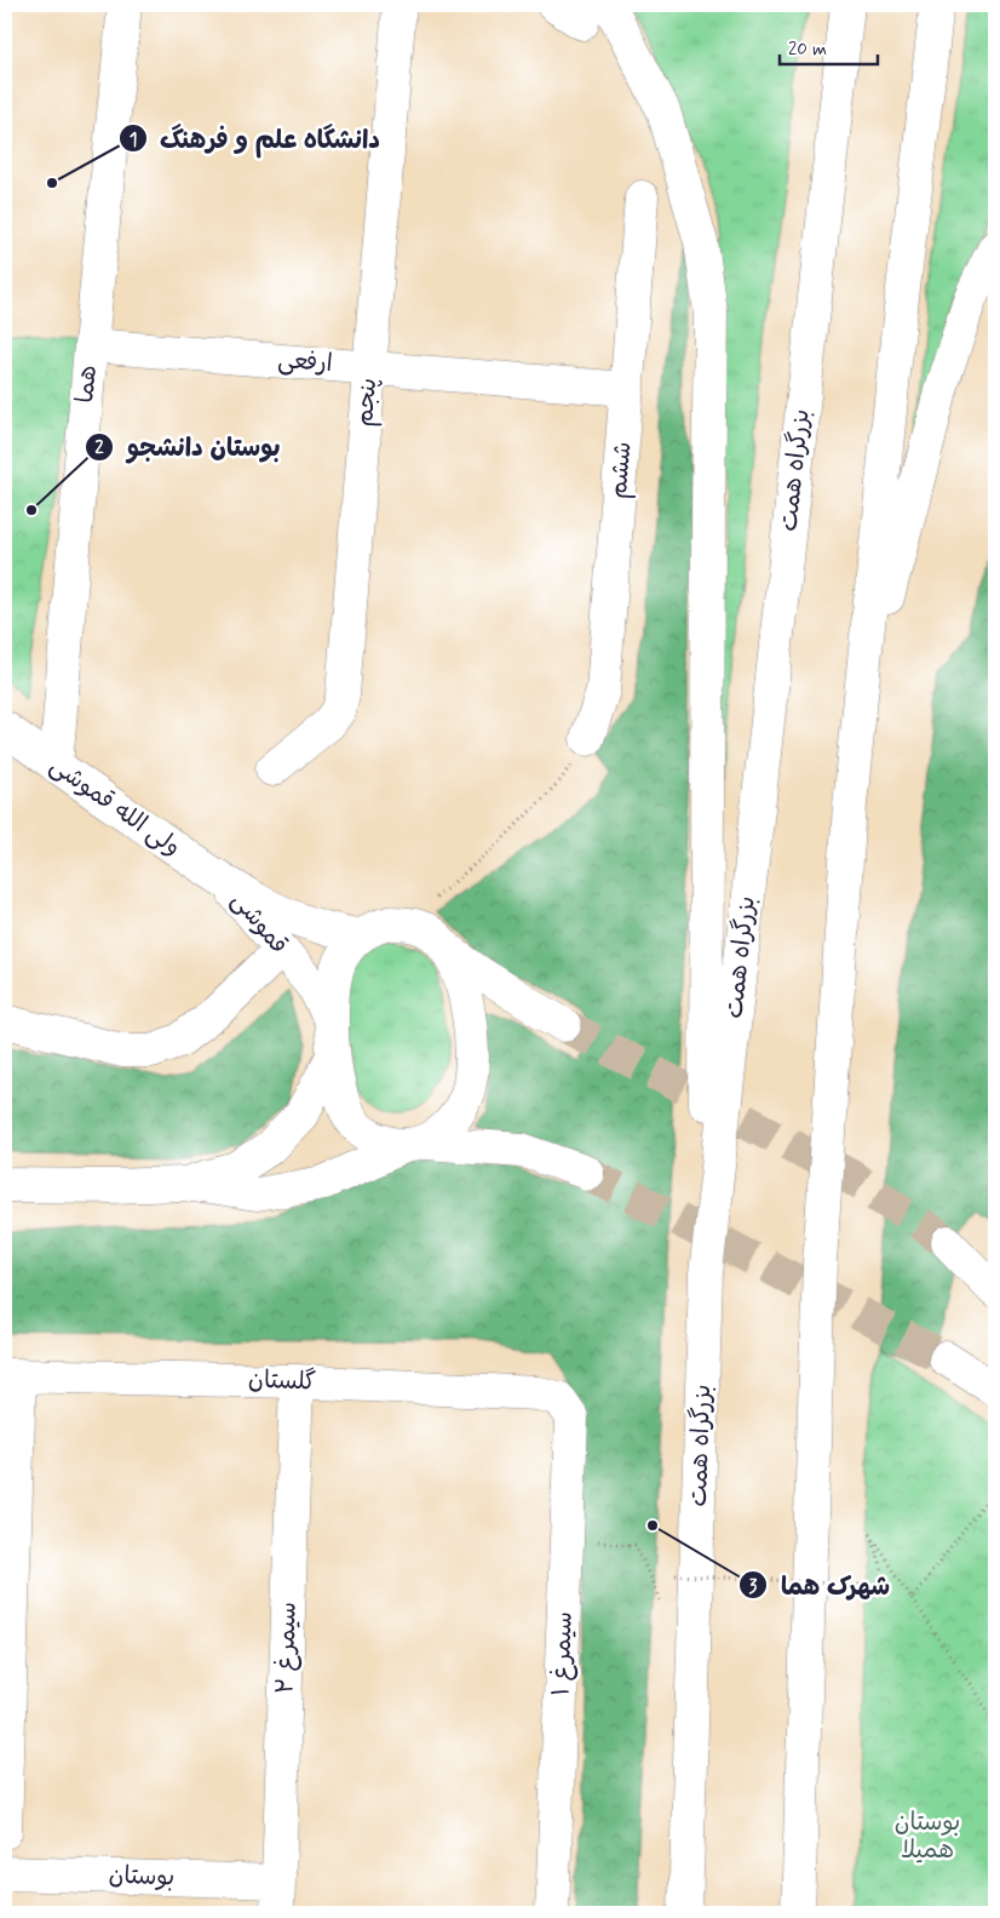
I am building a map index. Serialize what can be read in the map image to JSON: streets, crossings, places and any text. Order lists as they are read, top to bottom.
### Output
{
  "streets": {
    "main road": [
      "ارفعی",
      "هما",
      "پنجم",
      "ششم",
      "بزرگراه همت",
      "ولی الله قموشی",
      "قموشی",
      "گلستان",
      "سیمرغ ۲",
      "سیمرغ ۱",
      "بوستان"
    ]
  },
  "crossings": [
    ["ارفعی", "هما"],
    ["ارفعی", "پنجم"],
    ["ارفعی", "ششم"],
    ["هما", "ولی الله قموشی"],
    ["ولی الله قموشی", "قموشی"],
    ["گلستان", "سیمرغ ۲"],
    ["گلستان", "سیمرغ ۱"],
    ["سیمرغ ۲", "بوستان"]
  ],
  "parks": ["بوستان همیلا"],
  "places": ["دانشگاه علم و فرهنگ", "بوستان دانشجو", "شهرک هما"],
  "scale_bar": "20 m"
}
